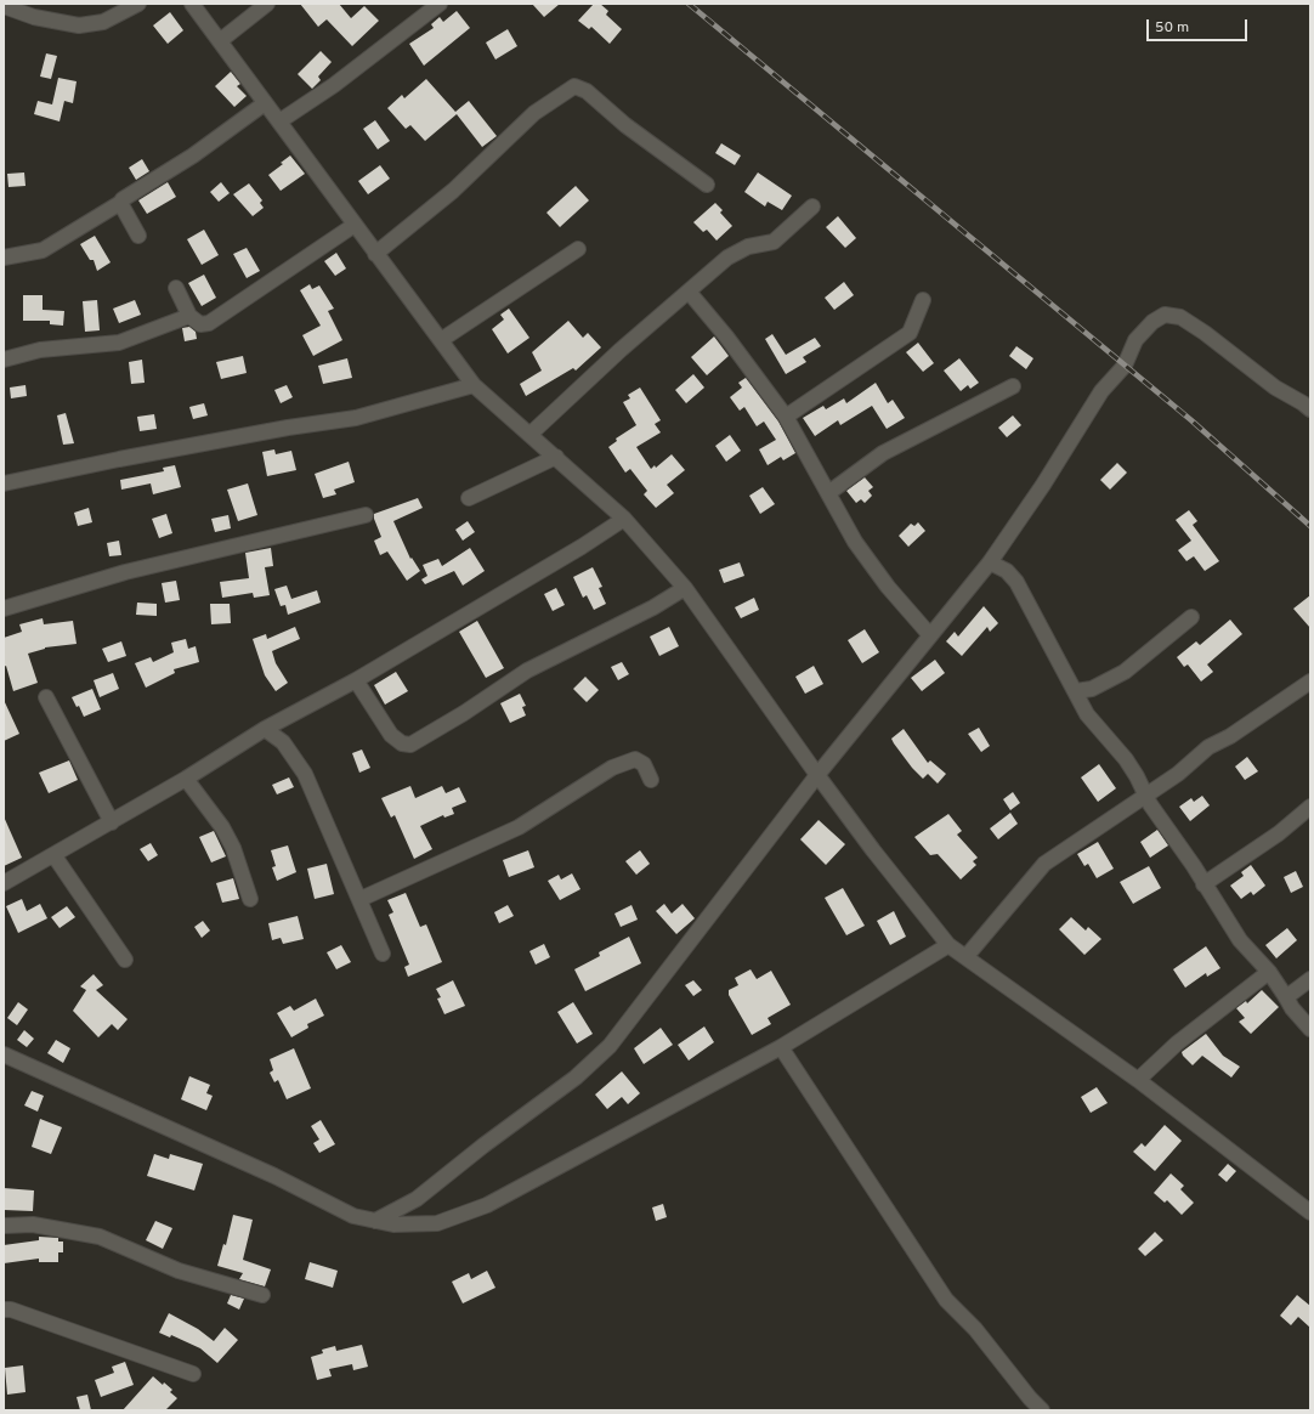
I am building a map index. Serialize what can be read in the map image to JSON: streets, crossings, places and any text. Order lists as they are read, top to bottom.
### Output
{
  "scale_bar": "50 m"
}
